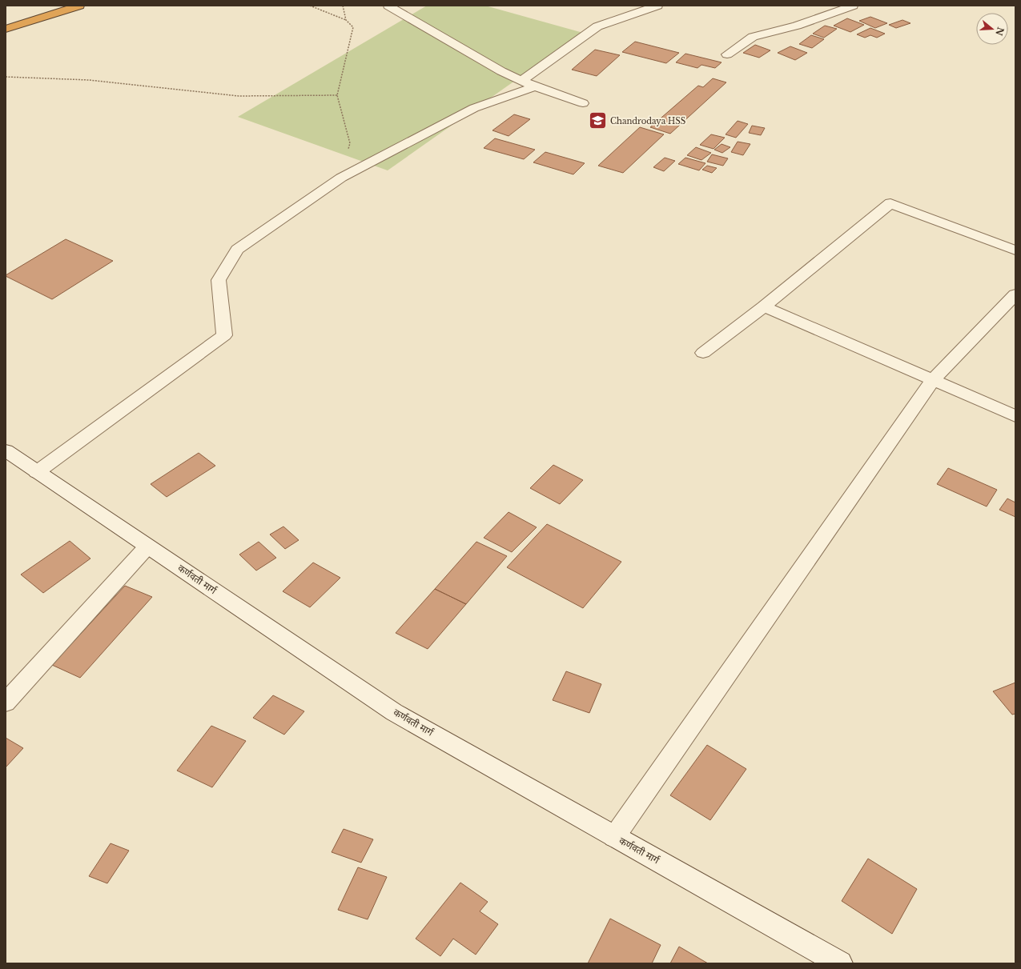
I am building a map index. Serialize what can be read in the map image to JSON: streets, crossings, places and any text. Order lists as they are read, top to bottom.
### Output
{
  "streets": {
    "street": ["कर्णवती मार्ग"]
  },
  "places": {
    "school or university": ["Chandrodaya HSS"]
  },
  "north": "right"
}
